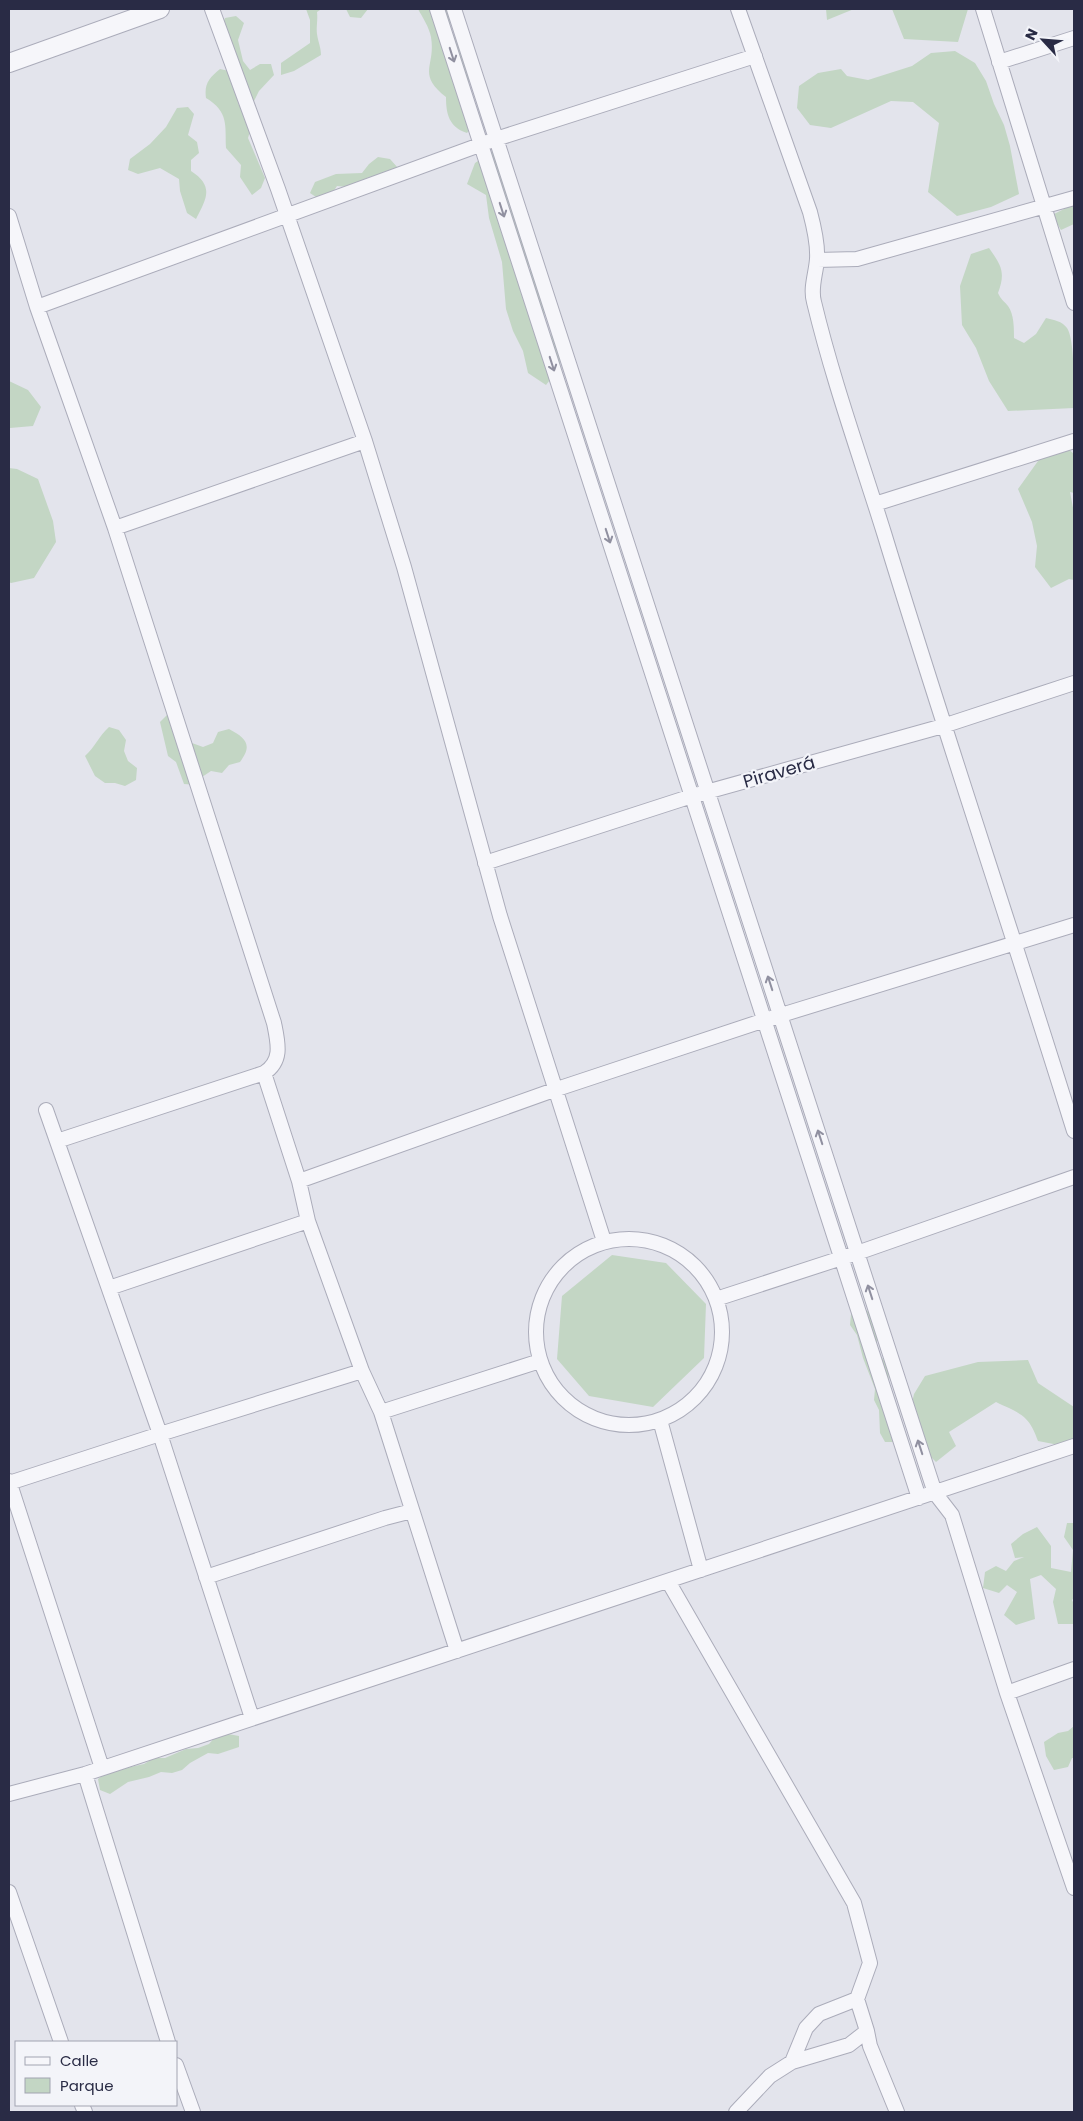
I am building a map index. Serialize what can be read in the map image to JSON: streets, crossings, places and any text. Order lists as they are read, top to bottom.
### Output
{
  "streets": {
    "street": ["Piraverá"]
  },
  "legend": ["Calle", "Parque"],
  "north": "top left"
}
